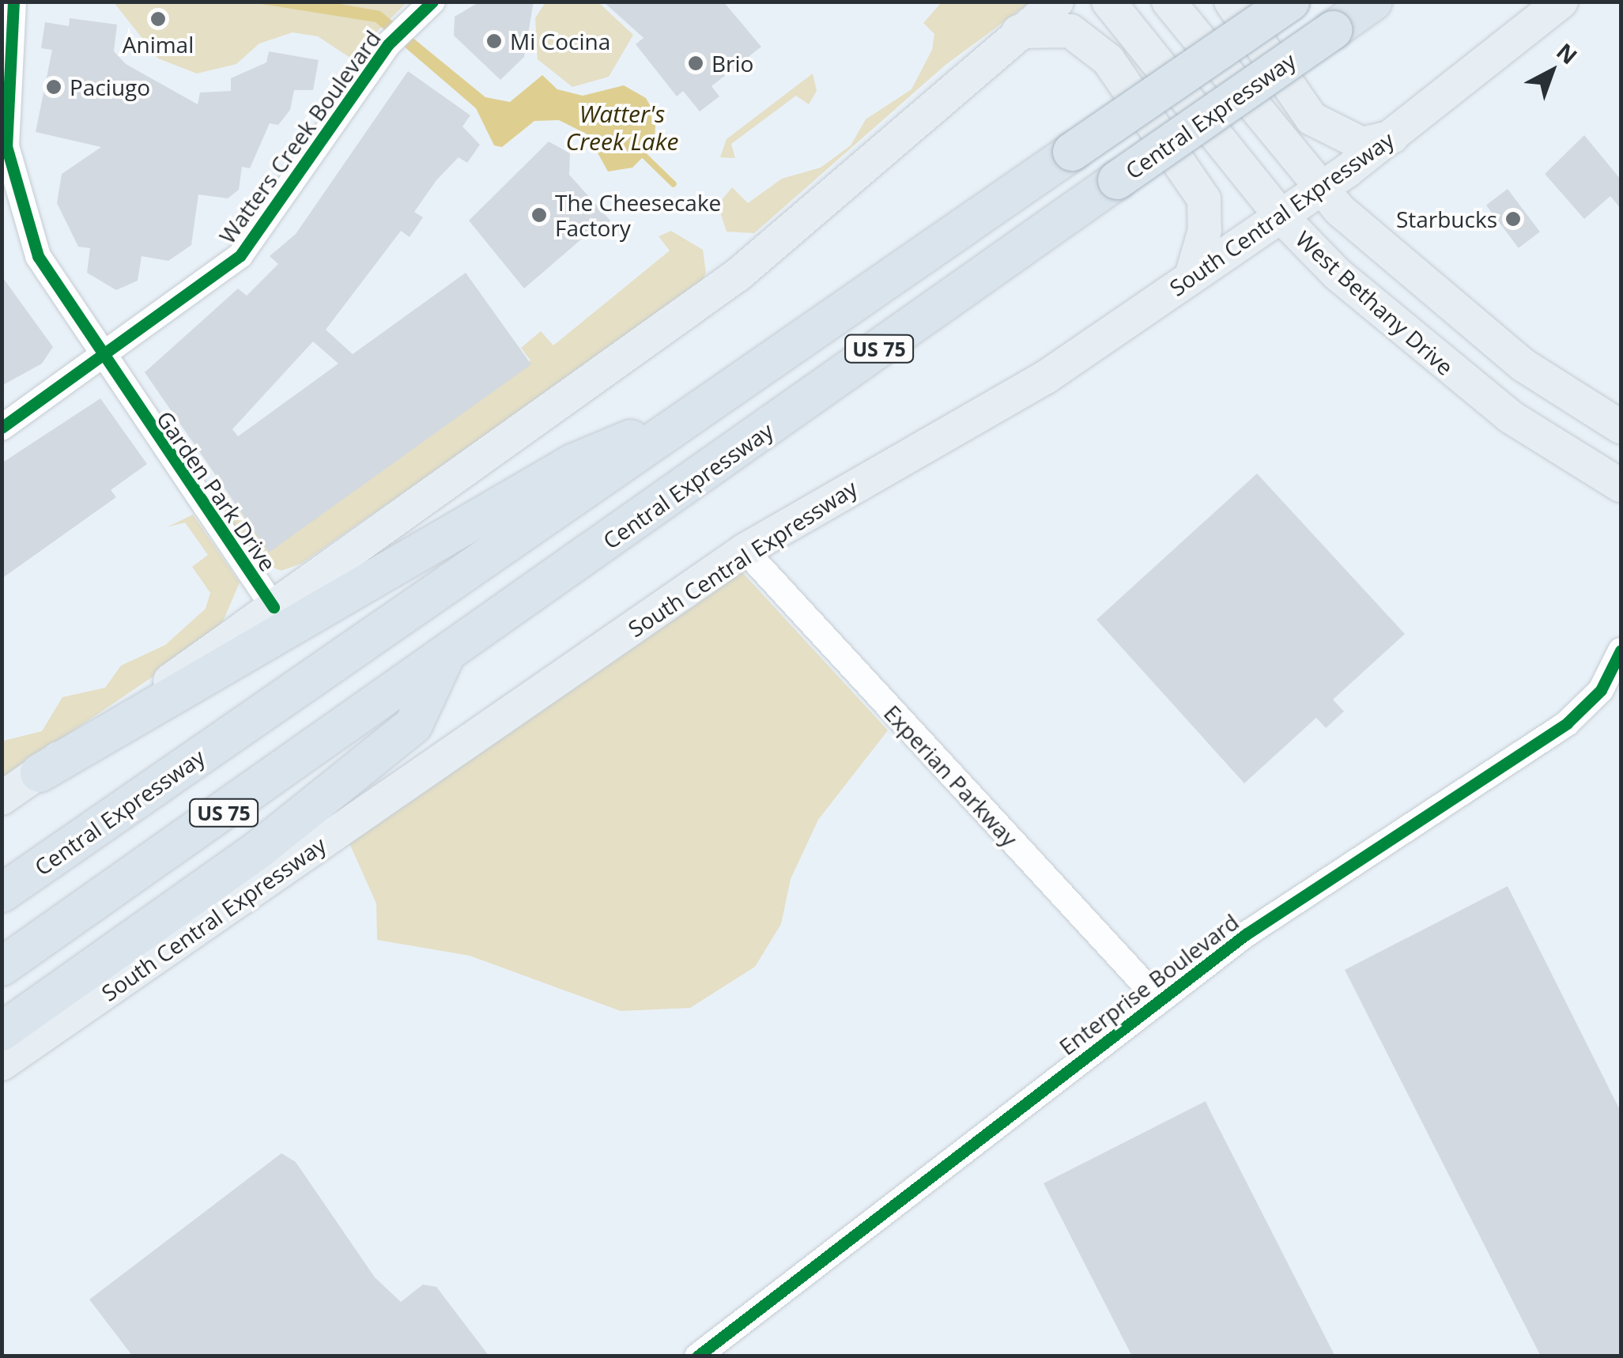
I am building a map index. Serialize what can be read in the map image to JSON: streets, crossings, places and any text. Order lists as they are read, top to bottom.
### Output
{
  "streets": {
    "highway": ["Central Expressway", "US 75"],
    "main road": ["South Central Expressway", "West Bethany Drive"],
    "street": [
      "Watters Creek Boulevard",
      "Garden Park Drive",
      "Experian Parkway",
      "Enterprise Boulevard"
    ]
  },
  "crossings": [
    ["Watters Creek Boulevard", "Garden Park Drive"],
    ["South Central Expressway", "West Bethany Drive"],
    ["South Central Expressway", "Experian Parkway"],
    ["Experian Parkway", "Enterprise Boulevard"]
  ],
  "water": ["Watter's Creek Lake"],
  "places": [
    "Animal",
    "Mi Cocina",
    "Brio",
    "Paciugo",
    "The Cheesecake Factory",
    "Starbucks"
  ],
  "north": "top right"
}
